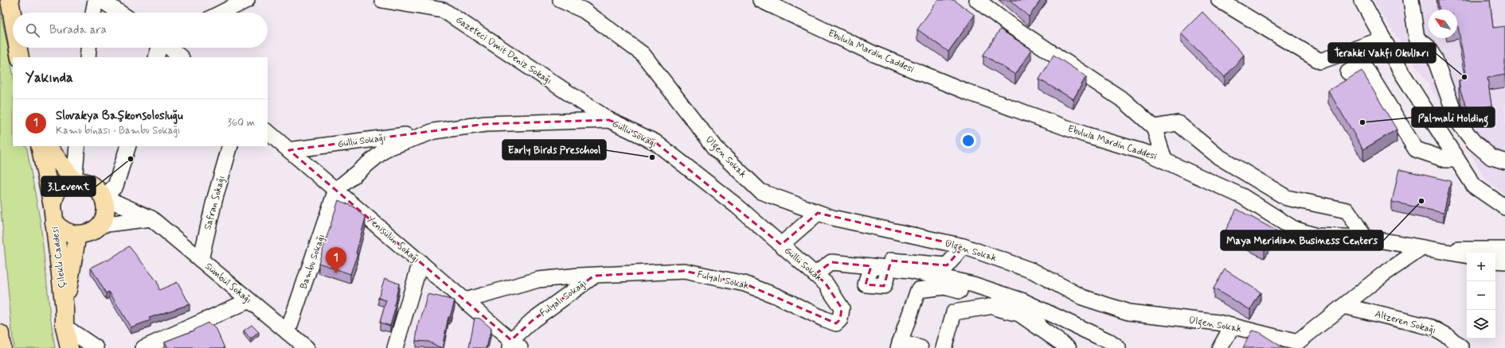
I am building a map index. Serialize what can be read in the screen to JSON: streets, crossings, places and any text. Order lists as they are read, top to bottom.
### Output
{
  "streets": {
    "main road": ["Çilekli Caddesi"],
    "street": [
      "Gazeteci Ümit Deniz Sokağı",
      "Ebulula Mardin Caddesi",
      "Güllü Sokağı",
      "Ülgen Sokak",
      "Safran Sokağı",
      "Yenisülün Sokağı",
      "Bambu Sokağı",
      "Güllü Sokak",
      "Fulyalı Sokak",
      "Sümbül Sokağı",
      "Fulyalı Sokağı",
      "Altzeren Sokağı"
    ]
  },
  "crossings": [
    ["Gazeteci Ümit Deniz Sokağı", "Güllü Sokağı"],
    ["Ebulula Mardin Caddesi", "Ülgen Sokak"],
    ["Güllü Sokağı", "Yenisülün Sokağı"],
    ["Güllü Sokağı", "Bambu Sokağı"],
    ["Güllü Sokağı", "Güllü Sokak"],
    ["Ülgen Sokak", "Altzeren Sokağı"],
    ["Safran Sokağı", "Sümbül Sokağı"],
    ["Yenisülün Sokağı", "Bambu Sokağı"],
    ["Yenisülün Sokağı", "Fulyalı Sokağı"],
    ["Çilekli Caddesi", "Sümbül Sokağı"],
    ["Bambu Sokağı", "Sümbül Sokağı"],
    ["Güllü Sokak", "Fulyalı Sokak"],
    ["Fulyalı Sokak", "Fulyalı Sokağı"]
  ],
  "places": [
    "Terakki Vakfı Okulları",
    "Palmali Holding",
    "Early Birds Preschool",
    "3.Levent",
    "Maya Meridian Business Centers"
  ],
  "north": "top left",
  "page": {
    "search": "Burada ara",
    "heading": "Yakında",
    "list": [
      {
        "mark": "1",
        "name": "Slovakya Başkonsolosluğu",
        "note": "Kamu binası · Bambu Sokağı",
        "value": "360 m"
      }
    ],
    "pins": "1",
    "map_buttons": ["+", "−"]
  }
}
